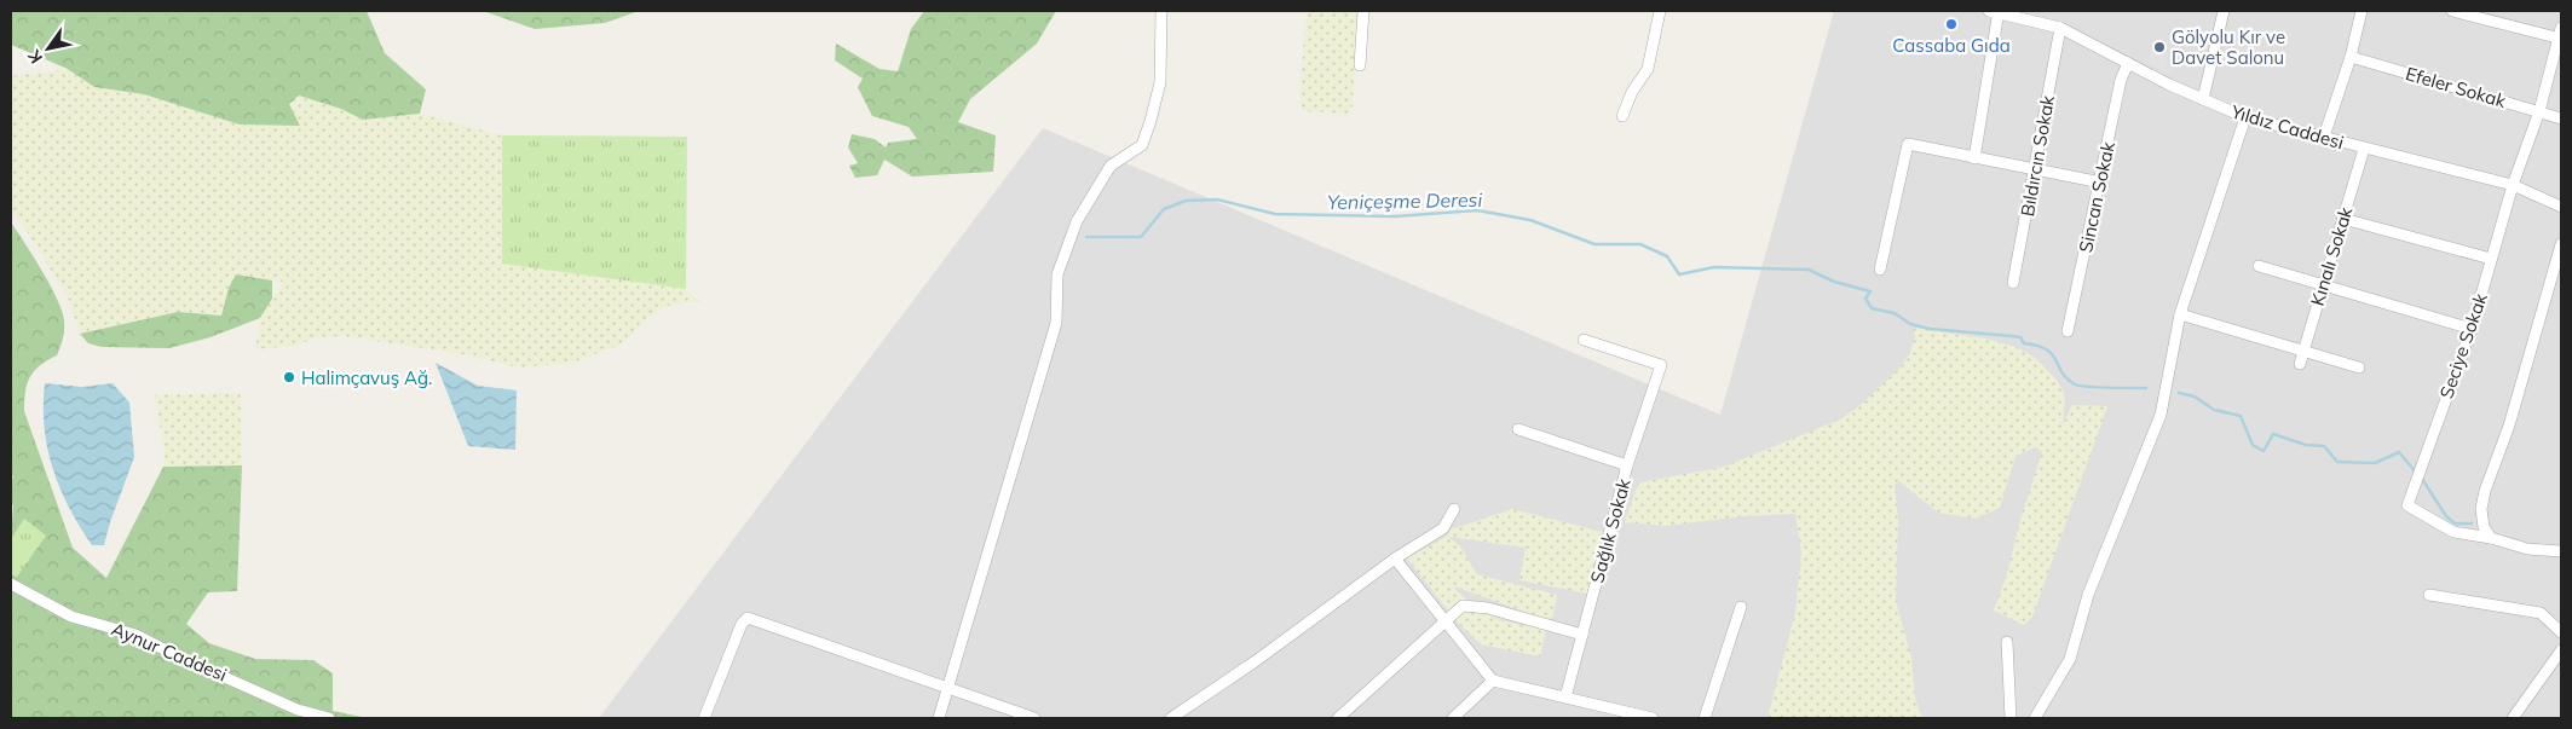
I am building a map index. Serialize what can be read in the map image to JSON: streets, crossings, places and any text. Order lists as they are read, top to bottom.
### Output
{
  "streets": {
    "street": [
      "Efeler Sokak",
      "Yıldız Caddesi",
      "Bıldırcın Sokak",
      "Sincan Sokak",
      "Kınalı Sokak",
      "Seciye Sokak",
      "Sağlık Sokak",
      "Aynur Caddesi"
    ]
  },
  "crossings": [
    ["Efeler Sokak", "Seciye Sokak"],
    ["Yıldız Caddesi", "Bıldırcın Sokak"],
    ["Yıldız Caddesi", "Sincan Sokak"],
    ["Yıldız Caddesi", "Kınalı Sokak"],
    ["Yıldız Caddesi", "Seciye Sokak"]
  ],
  "water": ["Yeniçeşme Deresi"],
  "places": ["Cassaba Gıda", "Gölyolu Kır ve Davet Salonu", "Halimçavuş Ağ."],
  "north": "bottom left"
}
